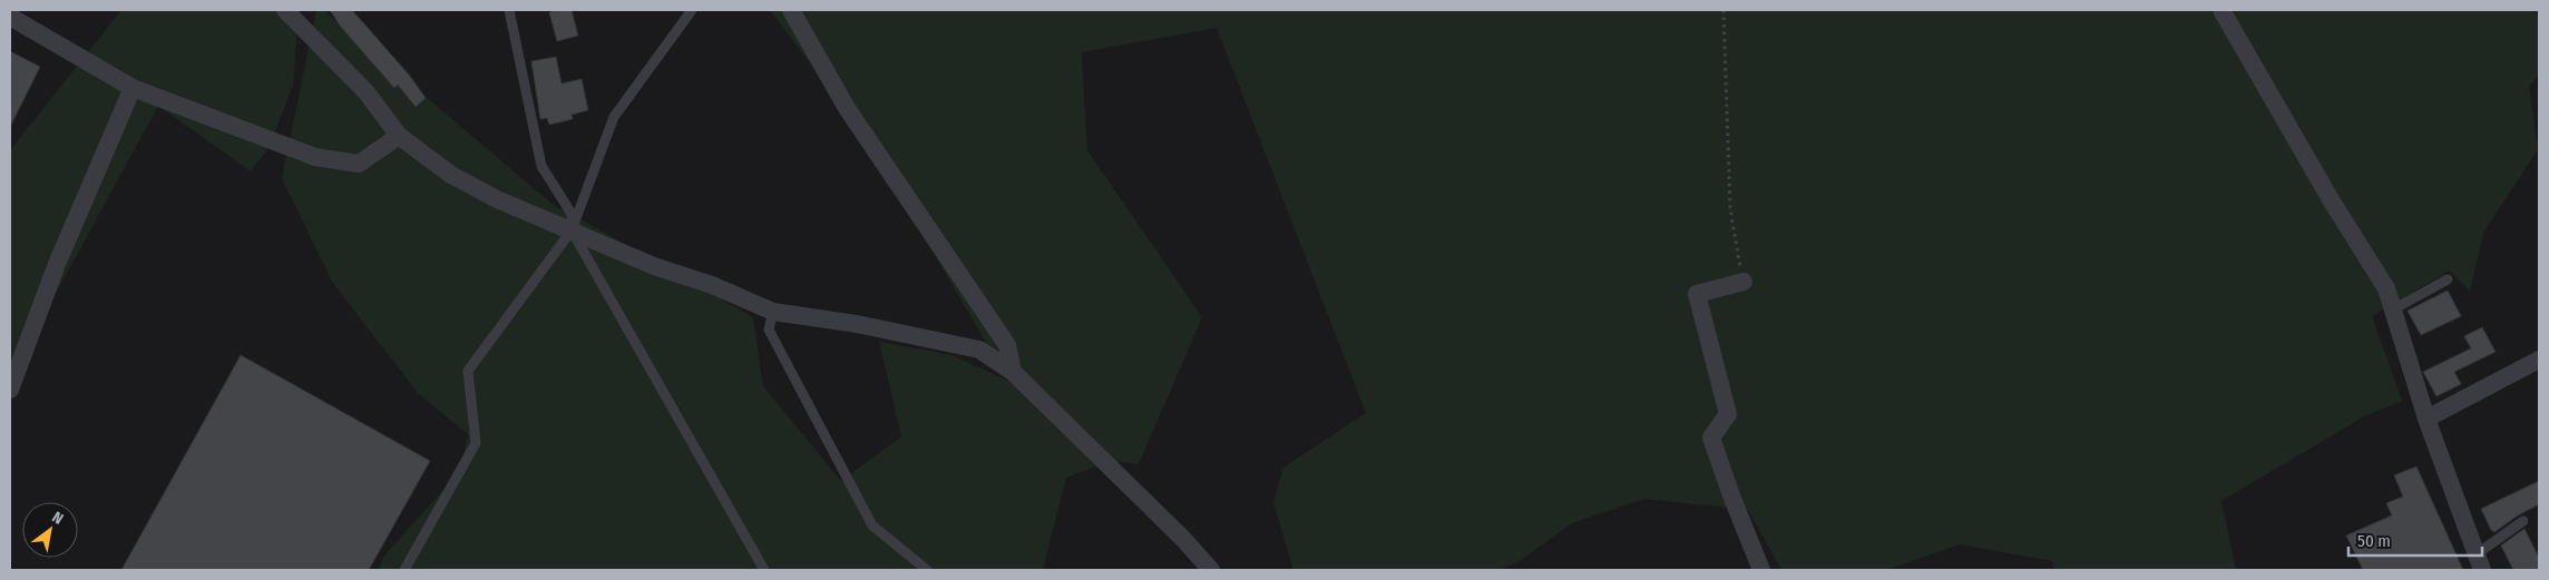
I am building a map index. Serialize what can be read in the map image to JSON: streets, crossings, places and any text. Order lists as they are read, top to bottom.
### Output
{
  "scale_bar": "50 m",
  "north": "top right"
}
